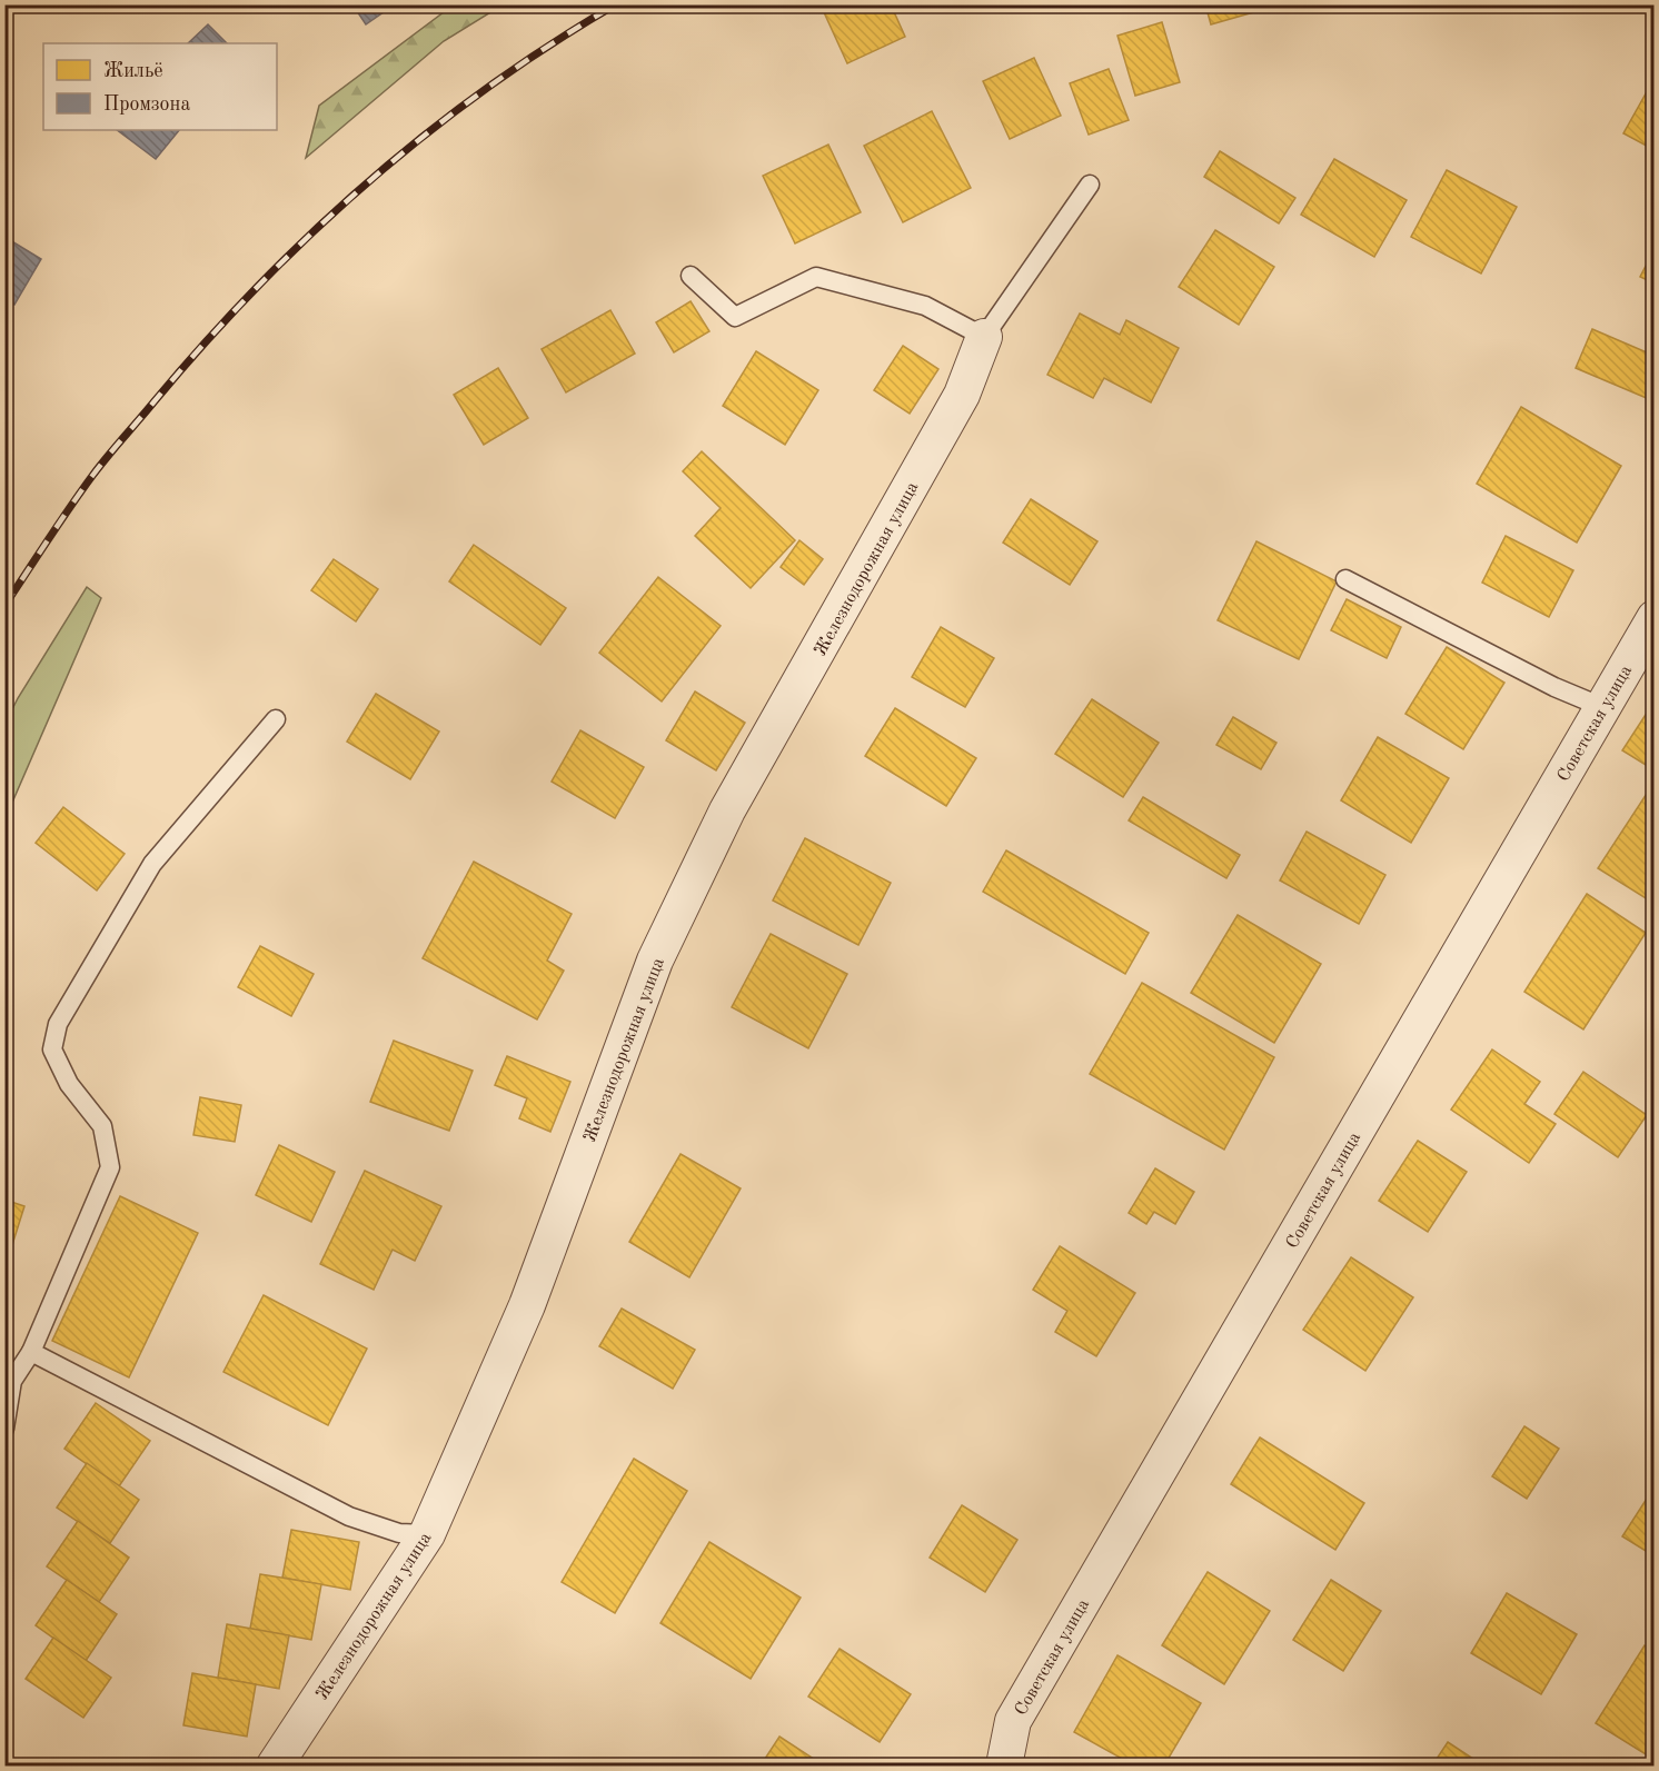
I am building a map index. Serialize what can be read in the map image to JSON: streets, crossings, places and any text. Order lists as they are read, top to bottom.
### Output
{
  "streets": {
    "street": ["Железнодорожная улица", "Советская улица"]
  },
  "legend": ["Жильё", "Промзона"]
}
